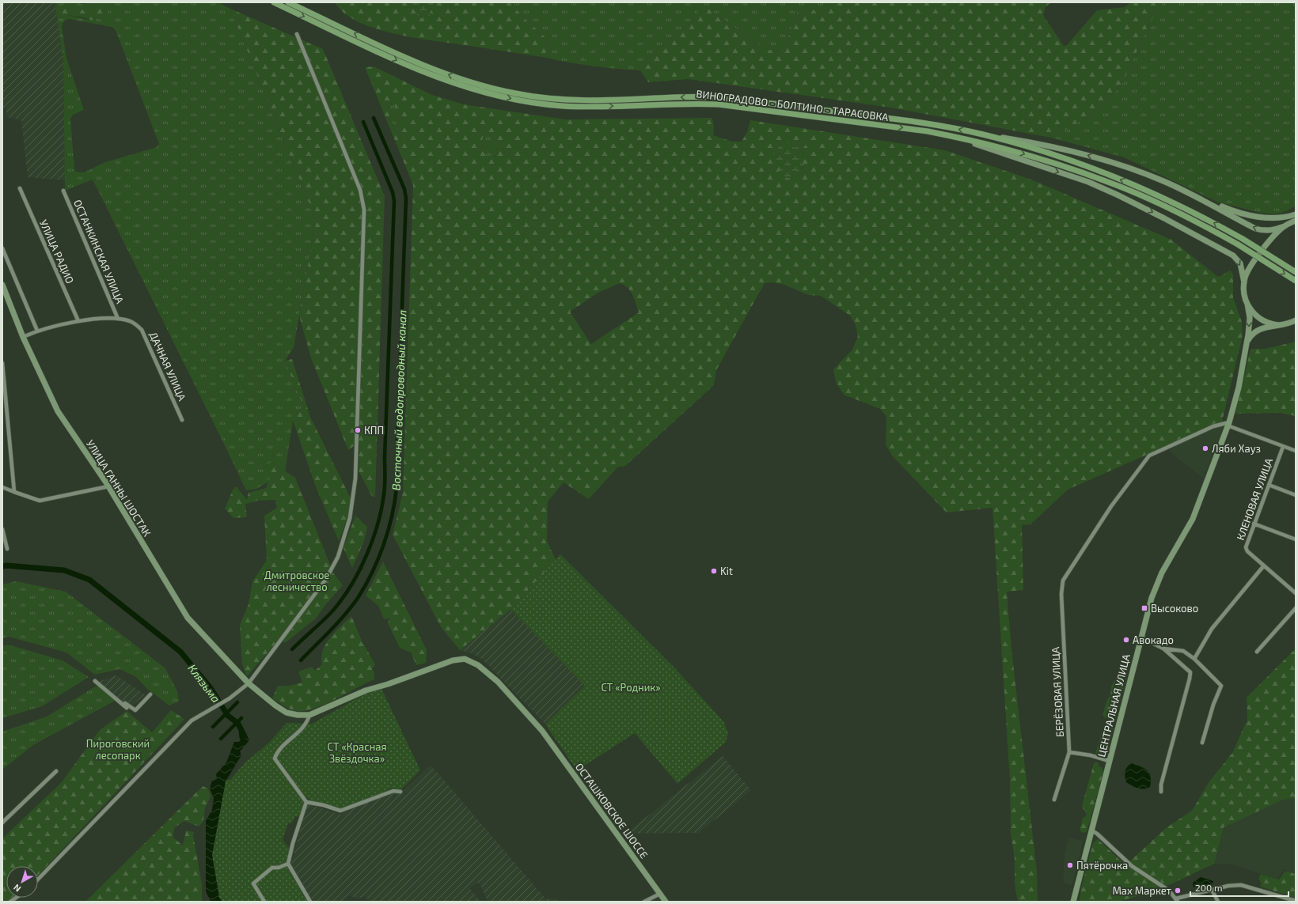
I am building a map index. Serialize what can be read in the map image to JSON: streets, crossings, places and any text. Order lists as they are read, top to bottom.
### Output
{
  "streets": {
    "main road": [
      "ВИНОГРАДОВО - БОЛТИНО - ТАРАСОВКА",
      "УЛИЦА ГАННЫ ШОСТАК",
      "ЦЕНТРАЛЬНАЯ УЛИЦА",
      "ОСТАШКОВСКОЕ ШОССЕ"
    ],
    "street": [
      "УЛИЦА РАДИО",
      "ОСТАНКИНСКАЯ УЛИЦА",
      "ДАЧНАЯ УЛИЦА",
      "КЛЕНОВАЯ УЛИЦА",
      "БЕРЁЗОВАЯ УЛИЦА"
    ]
  },
  "crossings": [
    ["ВИНОГРАДОВО - БОЛТИНО - ТАРАСОВКА", "ЦЕНТРАЛЬНАЯ УЛИЦА"],
    ["УЛИЦА РАДИО", "ДАЧНАЯ УЛИЦА"],
    ["ОСТАНКИНСКАЯ УЛИЦА", "ДАЧНАЯ УЛИЦА"],
    ["ДАЧНАЯ УЛИЦА", "УЛИЦА ГАННЫ ШОСТАК"],
    ["УЛИЦА ГАННЫ ШОСТАК", "ОСТАШКОВСКОЕ ШОССЕ"],
    ["БЕРЁЗОВАЯ УЛИЦА", "ЦЕНТРАЛЬНАЯ УЛИЦА"]
  ],
  "water": ["Восточный водопроводный канал", "Клязьма"],
  "parks": [
    "Дмитровское лесничество",
    "СТ «Родник»",
    "Пироговский лесопарк",
    "СТ «Красная Звёздочка»"
  ],
  "places": {
    "other": [
      "КПП",
      "Ляби Хауз",
      "Kit",
      "Авокадо",
      "Пятёрочка",
      "Мах Маркет"
    ],
    "transit": ["Высоково"]
  },
  "scale_bar": "200 m",
  "north": "bottom left"
}
